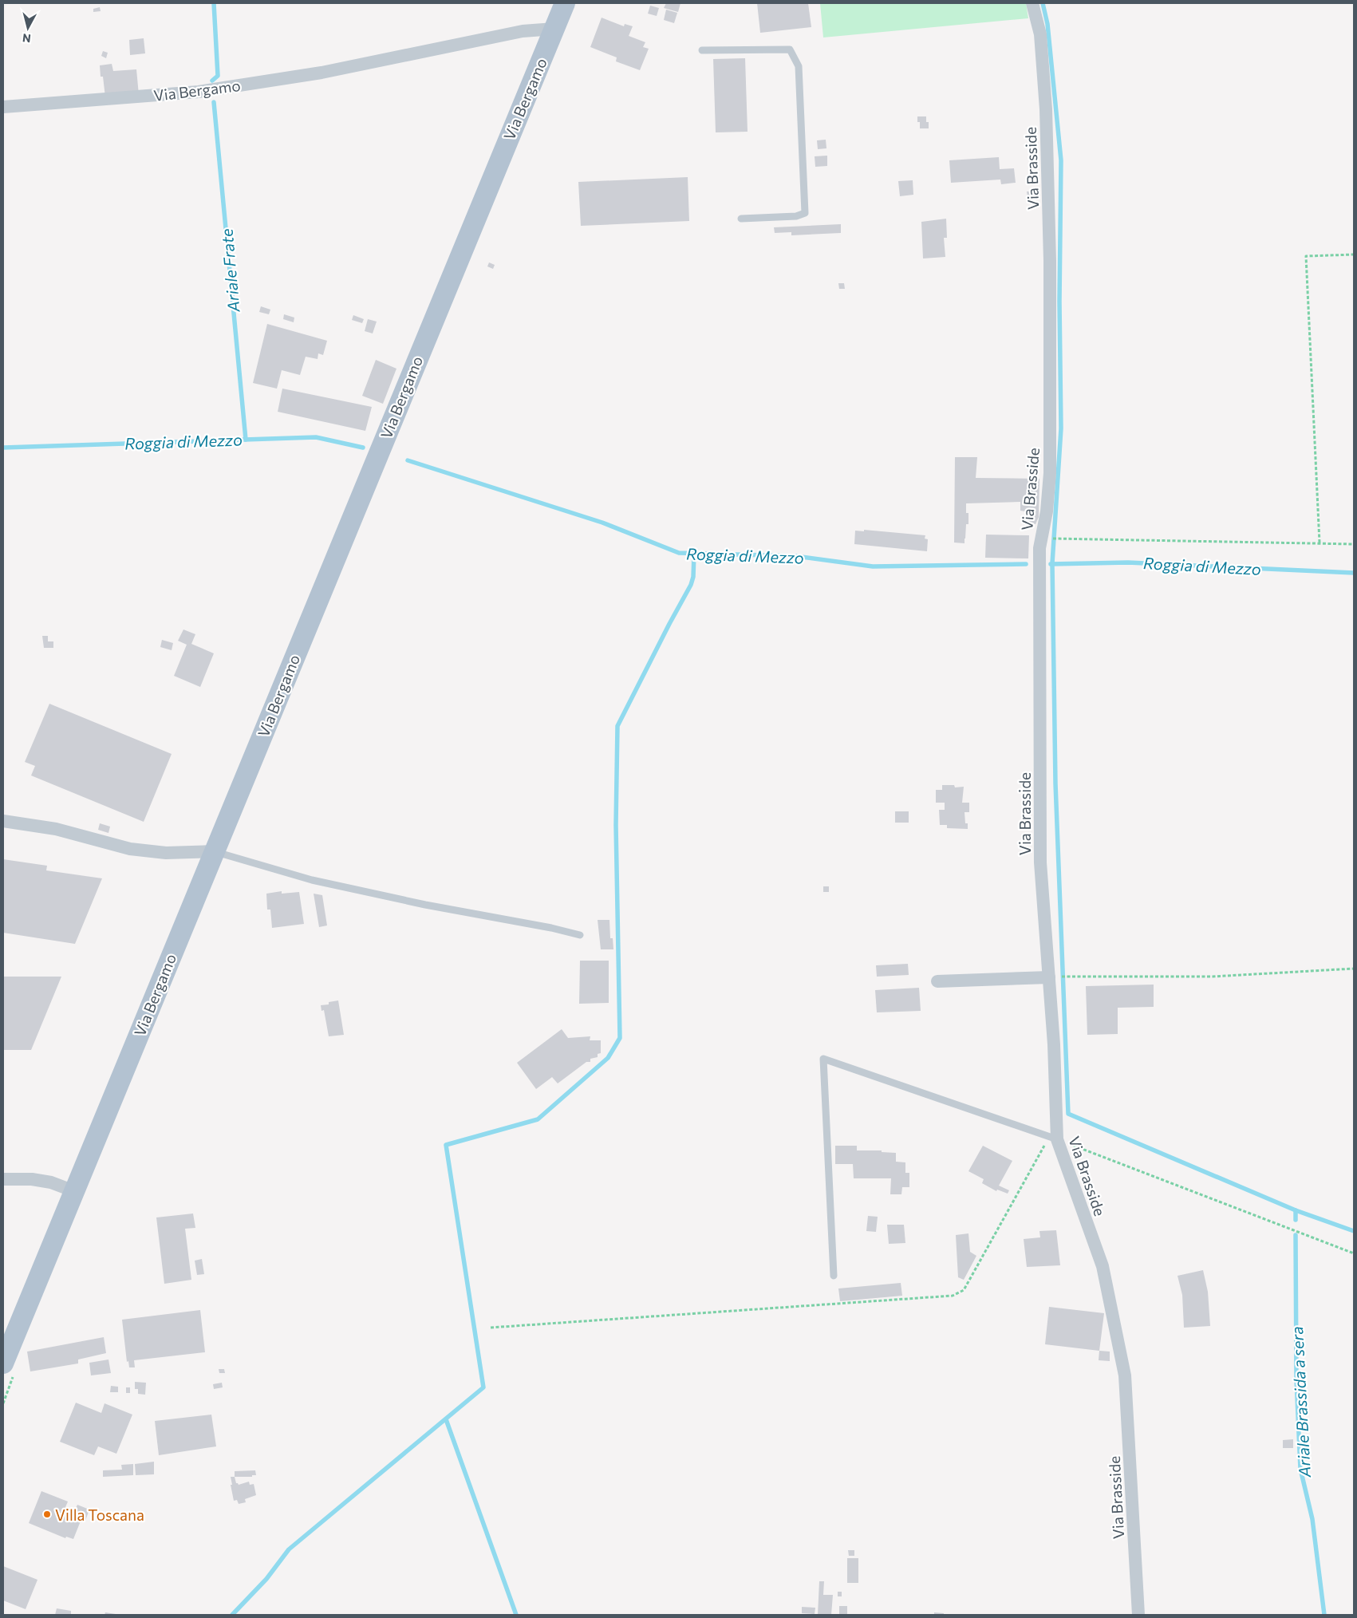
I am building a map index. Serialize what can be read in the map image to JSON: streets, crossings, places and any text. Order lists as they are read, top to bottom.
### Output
{
  "streets": {
    "main road": ["Via Bergamo"],
    "street": ["Via Brasside"]
  },
  "water": ["Ariale Frate", "Roggia di Mezzo", "Ariale Brassida a sera"],
  "places": ["Villa Toscana"],
  "north": "bottom"
}
